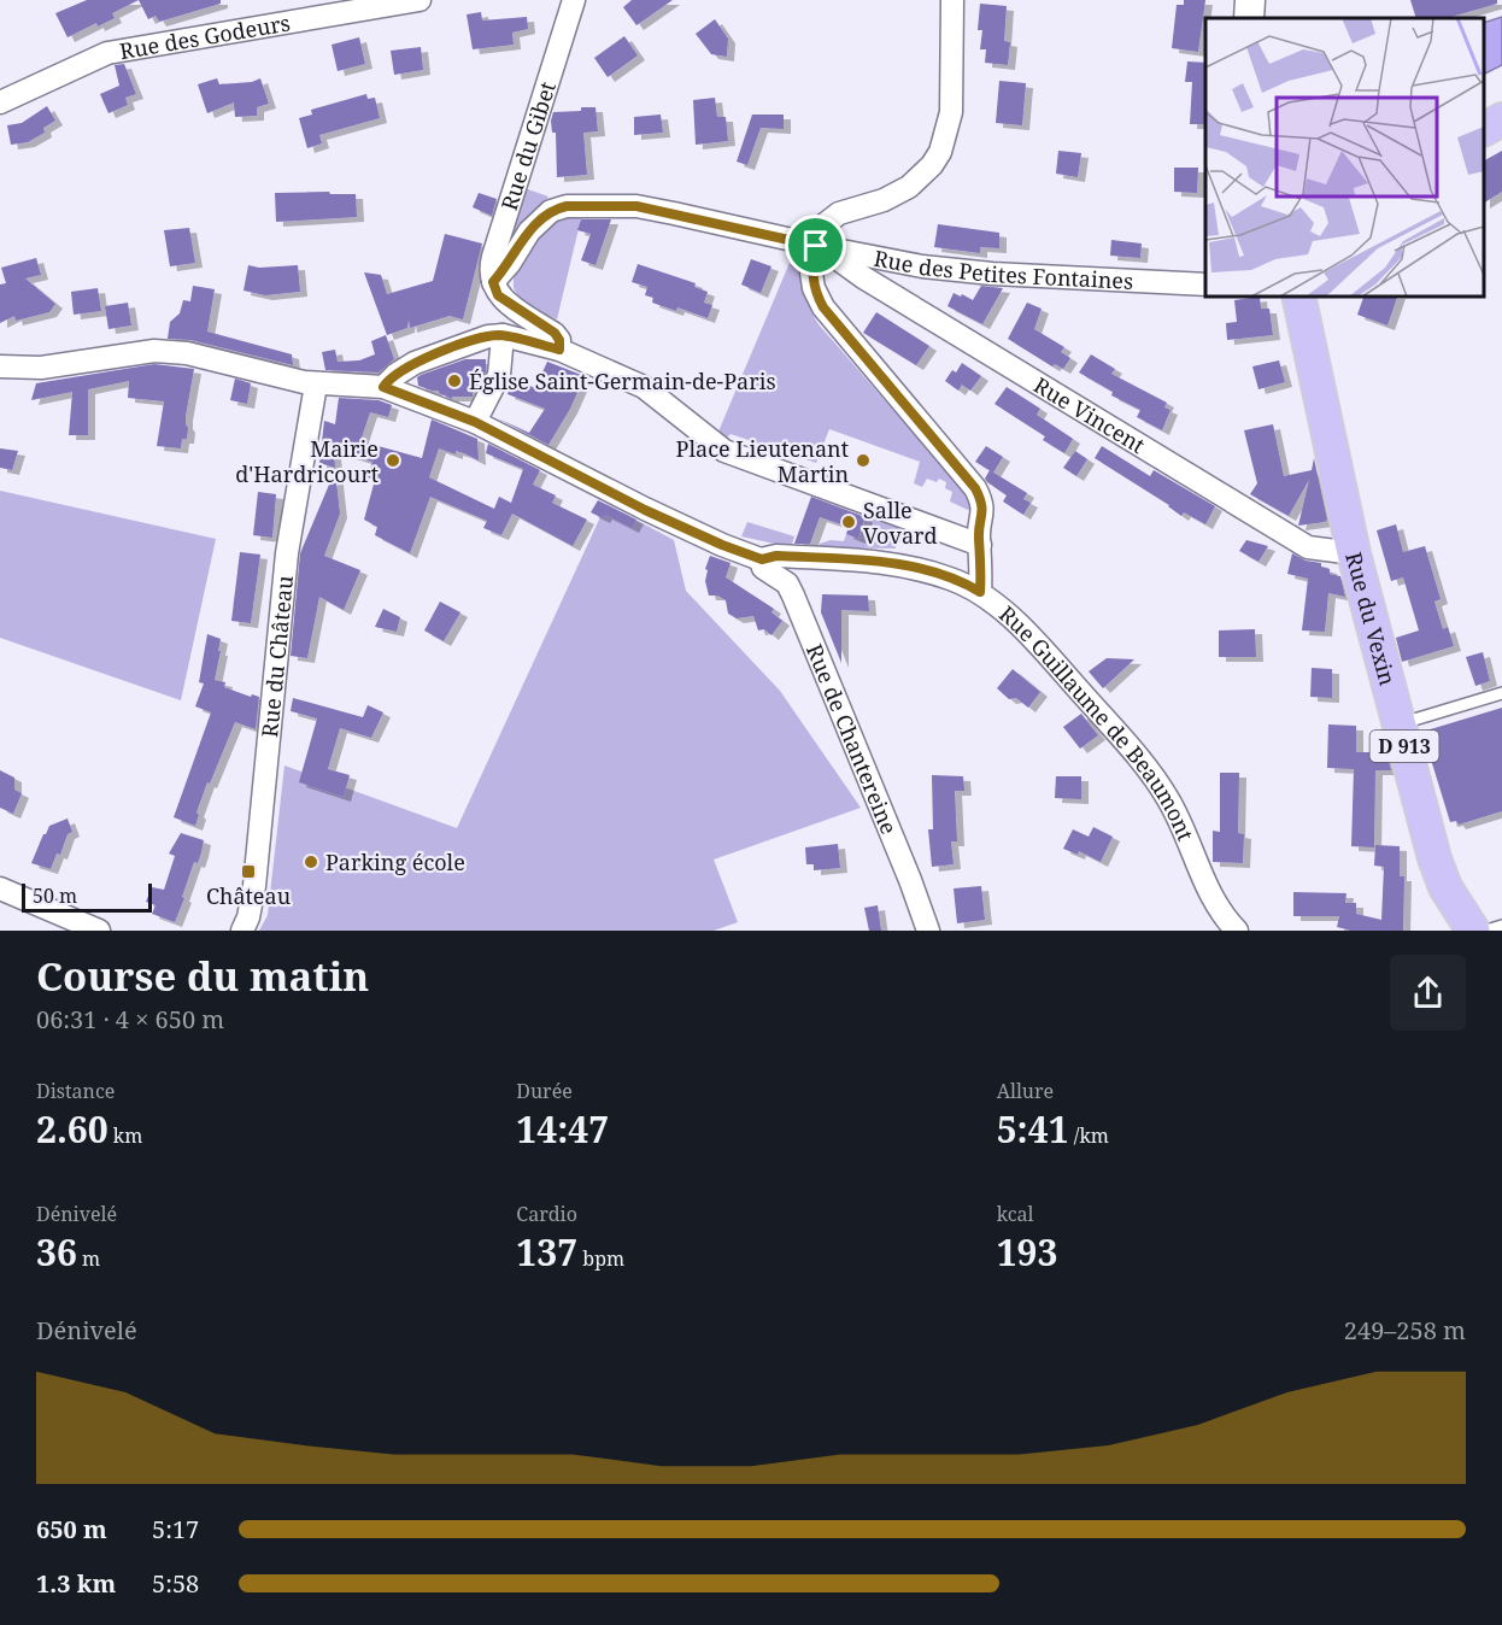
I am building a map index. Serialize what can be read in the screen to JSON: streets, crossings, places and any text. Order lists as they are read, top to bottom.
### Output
{
  "streets": {
    "main road": ["Rue du Vexin", "D 913"],
    "street": [
      "Rue des Godeurs",
      "Rue du Gibet",
      "Rue des Petites Fontaines",
      "Rue Vincent",
      "Rue du Château",
      "Rue Guillaume de Beaumont",
      "Rue de Chantereine"
    ]
  },
  "crossings": [
    ["Rue du Gibet", "Rue des Petites Fontaines"],
    ["Rue des Petites Fontaines", "Rue Vincent"],
    ["Rue Vincent", "Rue du Vexin"],
    ["Rue du Château", "Rue Guillaume de Beaumont"],
    ["Rue Guillaume de Beaumont", "Rue de Chantereine"]
  ],
  "places": {
    "other": [
      "Église Saint-Germain-de-Paris",
      "Mairie d'Hardricourt",
      "Place Lieutenant Martin",
      "Salle Vovard",
      "Parking école"
    ],
    "transit": ["Château"]
  },
  "scale_bar": "50 m",
  "page": {
    "scale": "50 m",
    "heading": ["Course du matin", "06:31 · 4 × 650 m"],
    "stats": [
      ["Distance", "2.60 km"],
      ["Durée", "14:47"],
      ["Allure", "5:41 /km"],
      ["Dénivelé", "36 m"],
      ["Cardio", "137 bpm"],
      ["kcal", "193"]
    ],
    "chart": ["Dénivelé", "249–258 m"],
    "list": [
      {
        "name": "650 m",
        "note": "5:17"
      },
      {
        "name": "1.3 km",
        "note": "5:58"
      }
    ]
  }
}
